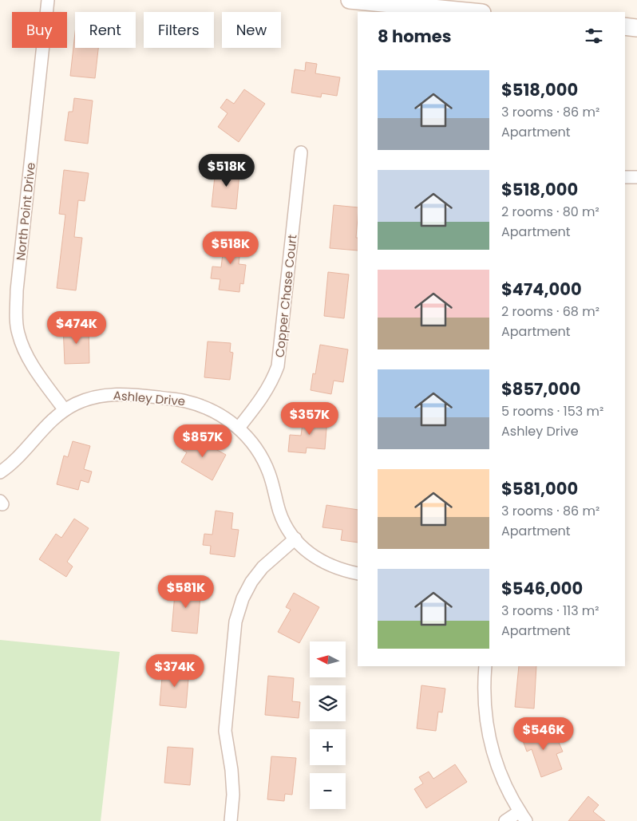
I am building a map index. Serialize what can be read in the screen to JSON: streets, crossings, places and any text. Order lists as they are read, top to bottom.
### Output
{
  "streets": {
    "street": ["North Point Drive", "Copper Chase Court", "Ashley Drive"]
  },
  "crossings": [
    ["North Point Drive", "Ashley Drive"],
    ["Copper Chase Court", "Ashley Drive"]
  ],
  "north": "left",
  "page": {
    "chip": [
      "Buy",
      "Rent",
      "Filters",
      "New"
    ],
    "heading": "8 homes",
    "list": [
      {
        "name": "$518,000",
        "note": "3 rooms · 86 m² · Apartment"
      },
      {
        "name": "$518,000",
        "note": "2 rooms · 80 m² · Apartment"
      },
      {
        "name": "$474,000",
        "note": "2 rooms · 68 m² · Apartment"
      },
      {
        "name": "$857,000",
        "note": "5 rooms · 153 m² · Ashley Drive"
      },
      {
        "name": "$581,000",
        "note": "3 rooms · 86 m² · Apartment"
      },
      {
        "name": "$546,000",
        "note": "3 rooms · 113 m² · Apartment"
      }
    ],
    "price": [
      "$518K",
      "$518K",
      "$474K",
      "$357K",
      "$857K",
      "$581K",
      "$374K",
      "$546K"
    ],
    "map_buttons": ["+", "−"]
  }
}
